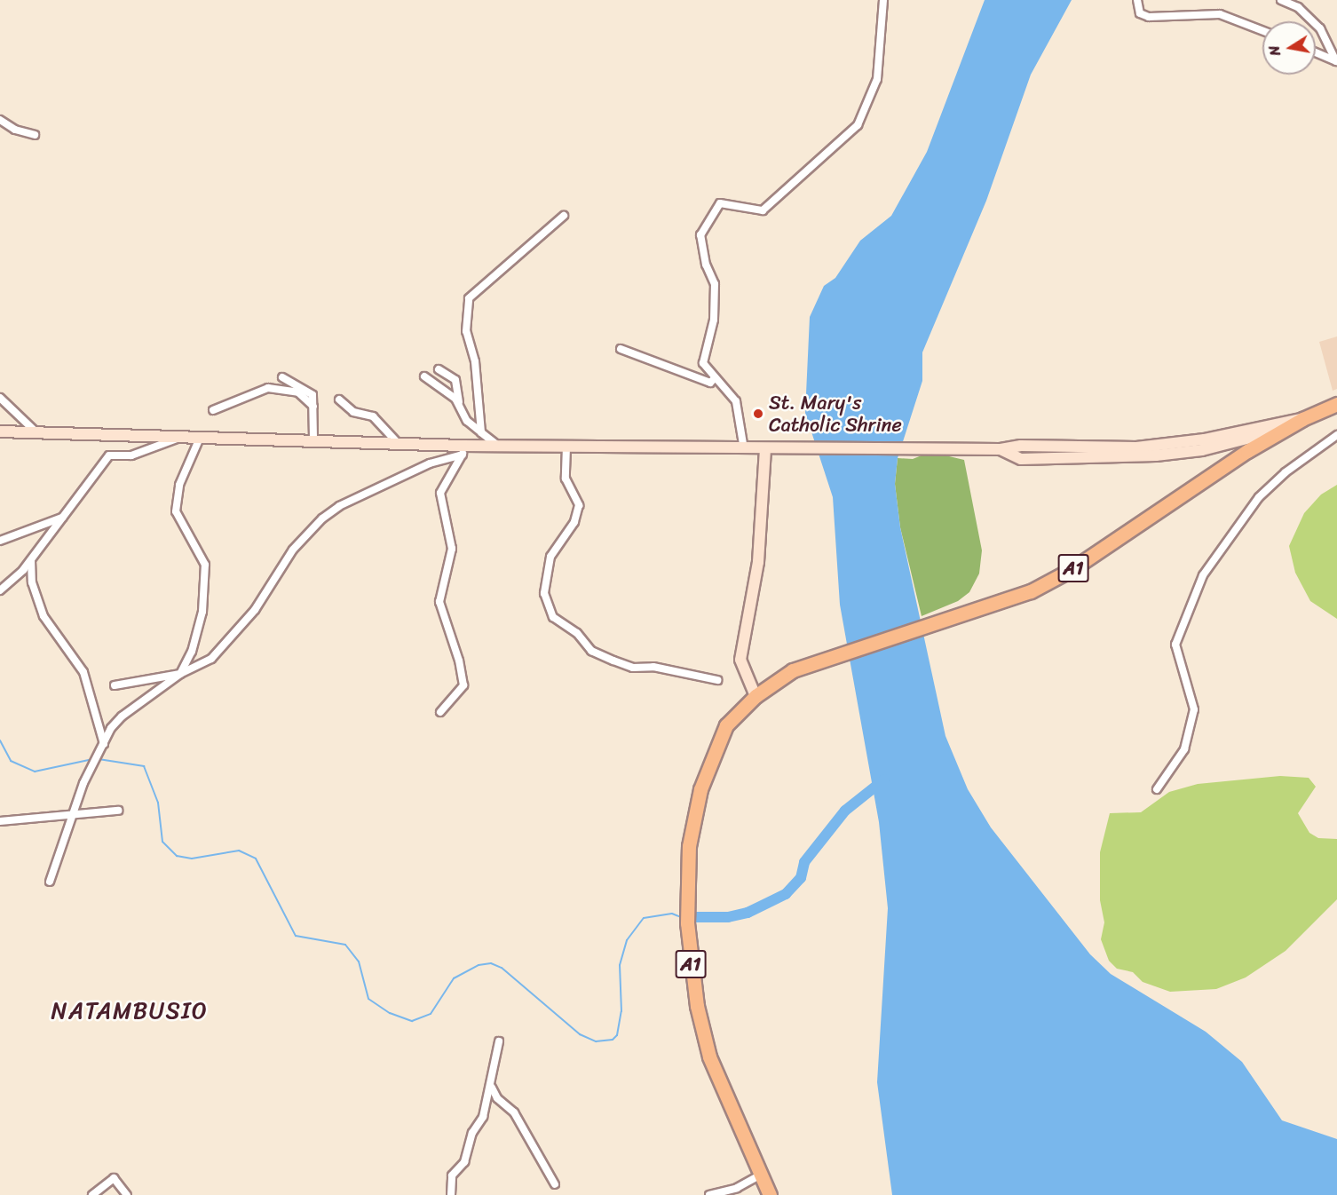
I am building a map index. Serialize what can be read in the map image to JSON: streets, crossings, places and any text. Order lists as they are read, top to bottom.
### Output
{
  "streets": {
    "highway": ["A1"]
  },
  "districts": ["NATAMBUSIO"],
  "places": ["St. Mary's Catholic Shrine"],
  "north": "left"
}
